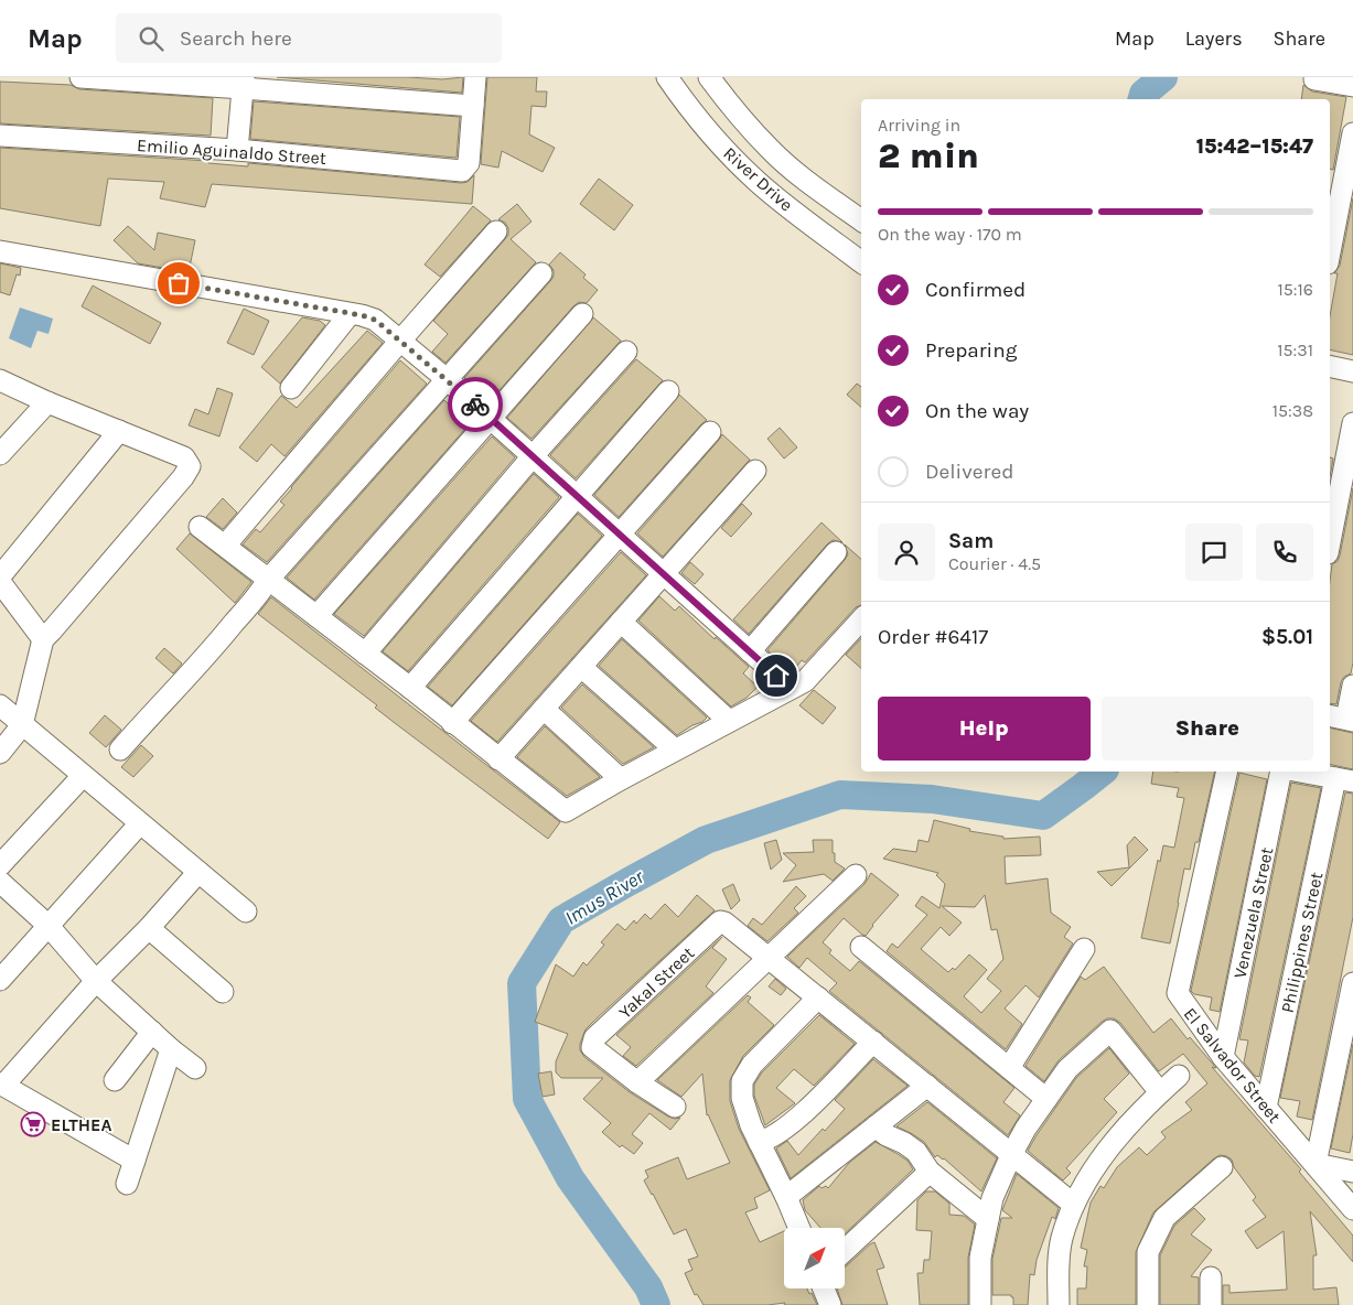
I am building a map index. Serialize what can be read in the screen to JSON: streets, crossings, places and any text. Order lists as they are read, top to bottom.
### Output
{
  "streets": {
    "street": [
      "Emilio Aguinaldo Street",
      "River Drive",
      "Venezuela Street",
      "Philippines Street",
      "Yakal Street",
      "El Salvador Street"
    ]
  },
  "crossings": [
    ["Venezuela Street", "El Salvador Street"],
    ["Philippines Street", "El Salvador Street"]
  ],
  "water": ["Imus River"],
  "places": {
    "supermarket": ["ELTHEA"]
  },
  "north": "top right",
  "page": {
    "header": "Map",
    "search": "Search here",
    "nav": ["Map", "Layers", "Share"],
    "heading": ["2 min", "Arriving in", "15:42–15:47"],
    "panel": [
      "Sam",
      "Courier · 4.5",
      "Order #6417",
      "$5.01"
    ],
    "bar": "On the way · 170 m",
    "list": [
      ["Confirmed", "15:16"],
      ["Preparing", "15:31"],
      ["On the way", "15:38"],
      "Delivered"
    ],
    "buttons": ["Help", "Share"]
  }
}
